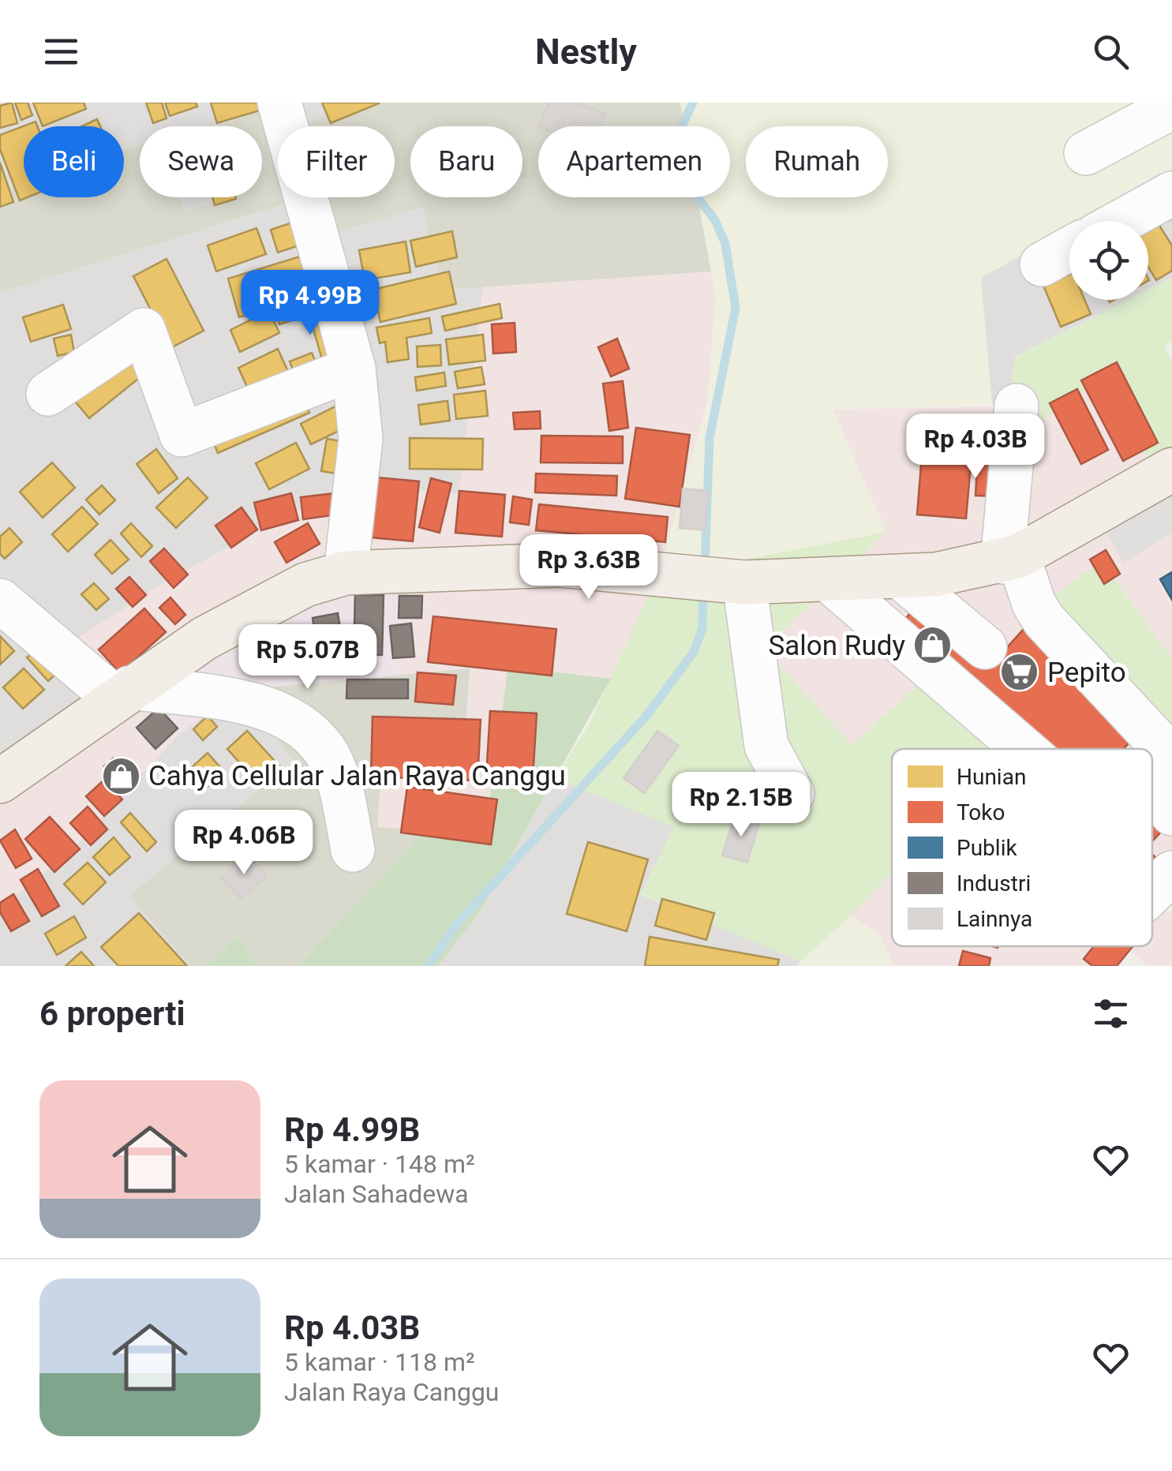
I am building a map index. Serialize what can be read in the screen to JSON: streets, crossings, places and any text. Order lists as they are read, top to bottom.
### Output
{
  "places": {
    "shop": ["Salon Rudy", "Cahya Cellular Jalan Raya Canggu"],
    "supermarket": ["Pepito"]
  },
  "legend": [
    "Hunian",
    "Toko",
    "Publik",
    "Industri",
    "Lainnya"
  ],
  "page": {
    "header": "Nestly",
    "chip": [
      "Beli",
      "Sewa",
      "Filter",
      "Baru",
      "Apartemen",
      "Rumah"
    ],
    "price": [
      "Rp 4.99B",
      "Rp 4.03B",
      "Rp 3.63B",
      "Rp 5.07B",
      "Rp 2.15B",
      "Rp 4.06B"
    ],
    "heading": "6 properti",
    "list": [
      {
        "name": "Rp 4.99B",
        "note": "5 kamar · 148 m² · Jalan Sahadewa"
      },
      {
        "name": "Rp 4.03B",
        "note": "5 kamar · 118 m² · Jalan Raya Canggu"
      }
    ]
  }
}
